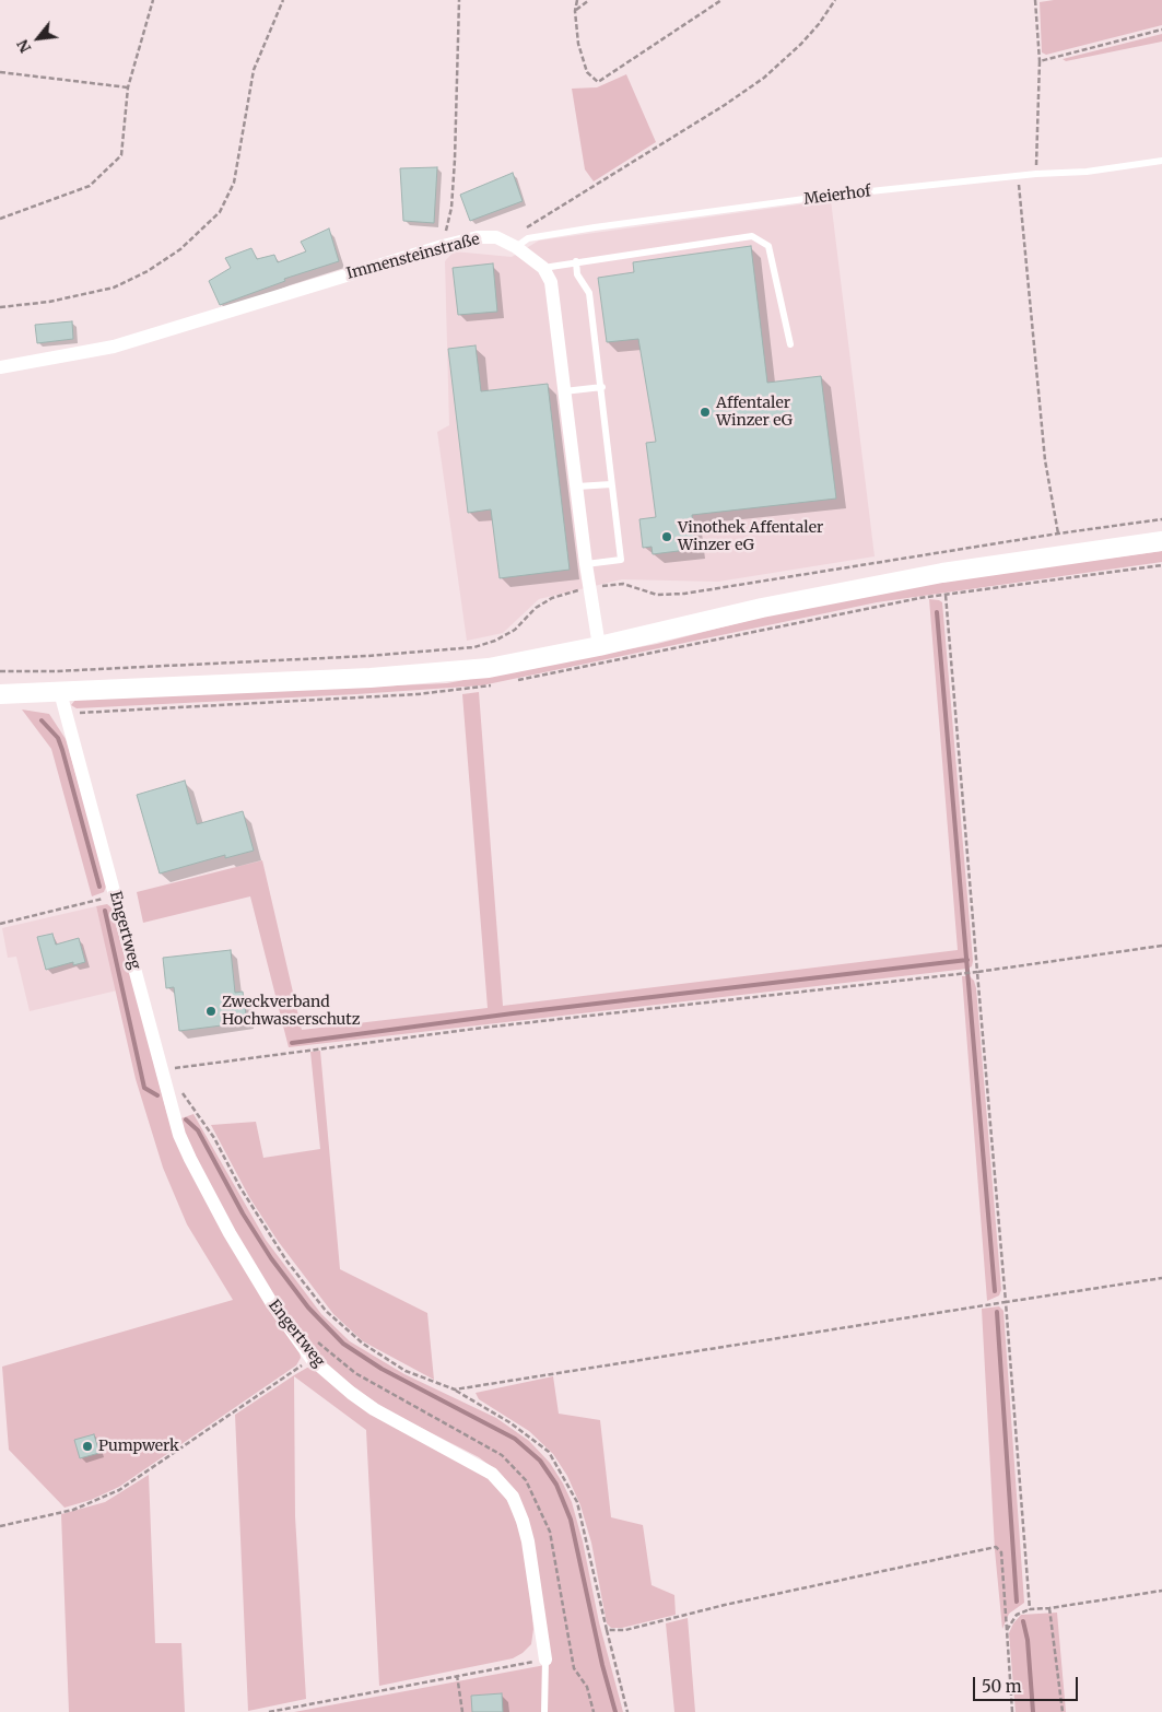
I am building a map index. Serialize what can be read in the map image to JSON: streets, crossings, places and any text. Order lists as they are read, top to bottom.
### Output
{
  "streets": {
    "street": ["Immensteinstraße", "Engertweg"],
    "lane": ["Meierhof"]
  },
  "crossings": [
    ["Meierhof", "Immensteinstraße"]
  ],
  "places": [
    "Affentaler Winzer eG",
    "Vinothek Affentaler Winzer eG",
    "Zweckverband Hochwasserschutz",
    "Pumpwerk"
  ],
  "scale_bar": "50 m",
  "north": "bottom left"
}
